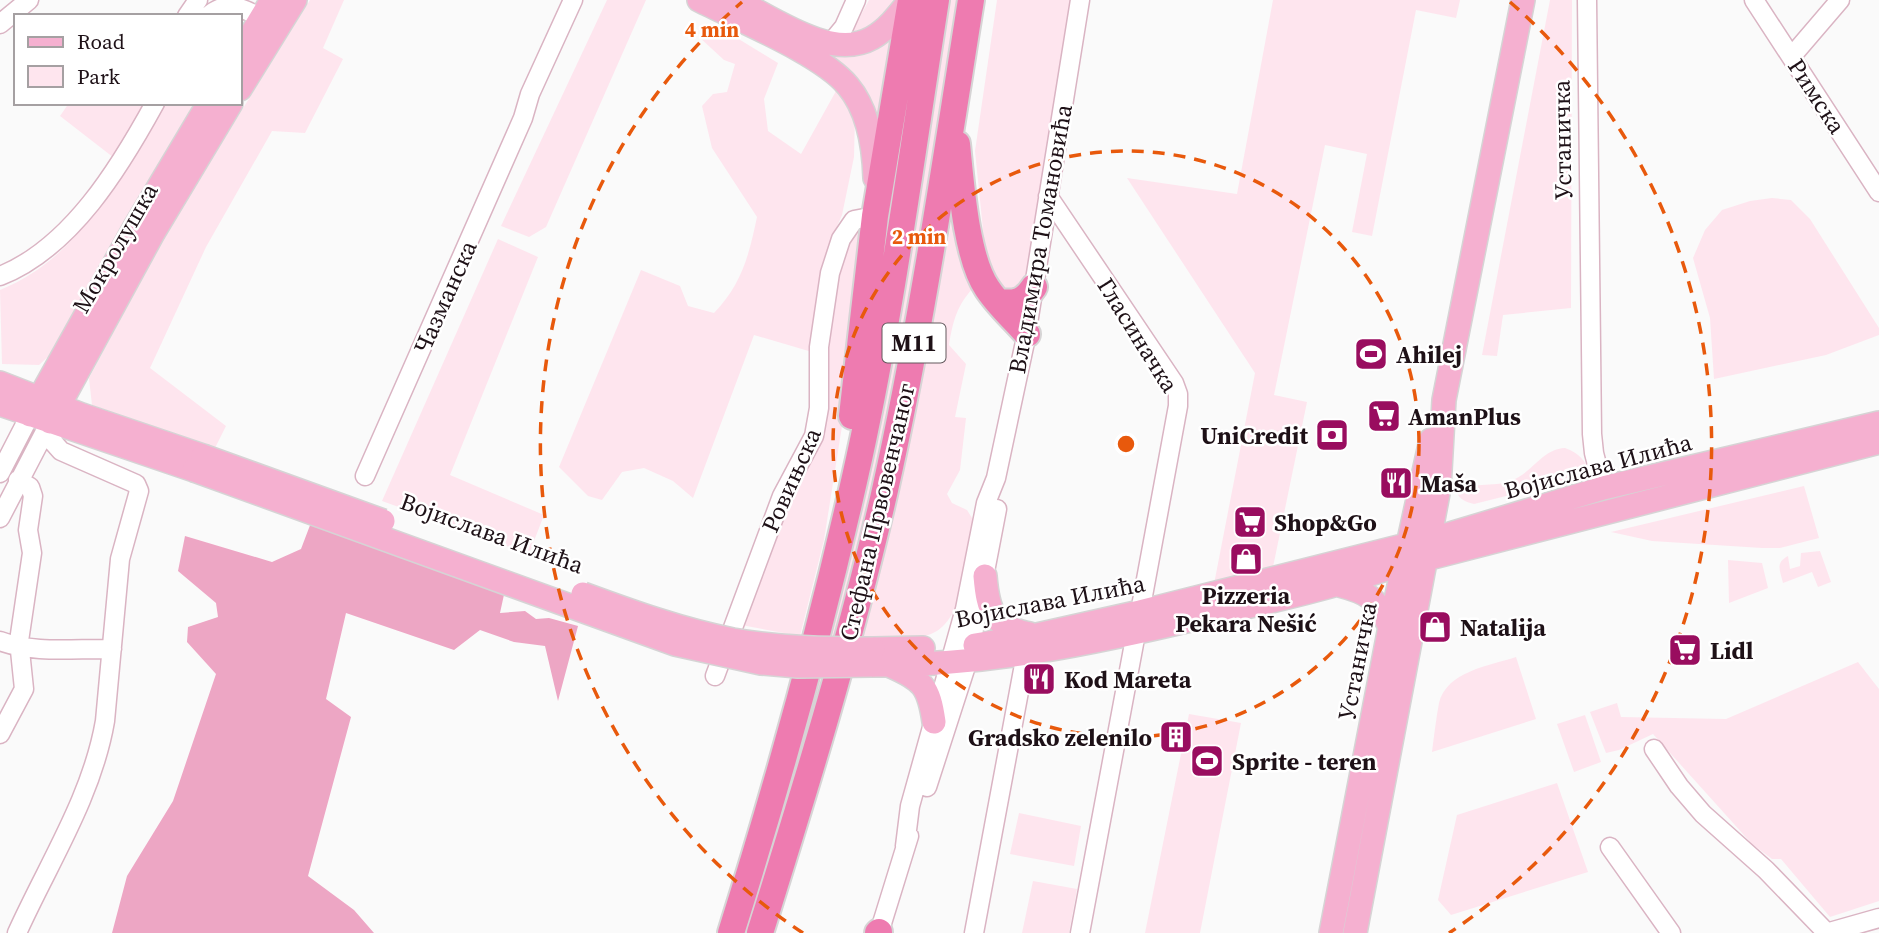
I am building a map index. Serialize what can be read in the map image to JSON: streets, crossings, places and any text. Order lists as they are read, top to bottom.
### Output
{
  "streets": {
    "highway": ["M11", "Стефана Првовенчаног"],
    "main road": ["Устаничка", "Мокролушка", "Војислава Илића"],
    "street": [
      "Римска",
      "Владимира Томановића",
      "Чазманска",
      "Гласиначка",
      "Ровињска"
    ]
  },
  "crossings": [
    ["Устаничка", "Војислава Илића"],
    ["Владимира Томановића", "Гласиначка"],
    ["Владимира Томановића", "Војислава Илића"],
    ["Мокролушка", "Војислава Илића"],
    ["Гласиначка", "Војислава Илића"]
  ],
  "places": {
    "sports": ["Ahilej", "Sprite - teren"],
    "supermarket": ["AmanPlus", "Shop&Go", "Lidl"],
    "bank": ["UniCredit"],
    "restaurant": ["Maša", "Kod Mareta"],
    "shop": ["Pizzeria Pekara Nešić", "Natalija"],
    "building": ["Gradsko zelenilo"]
  },
  "legend": ["Road", "Park"],
  "rings": ["4 min", "2 min"]
}
